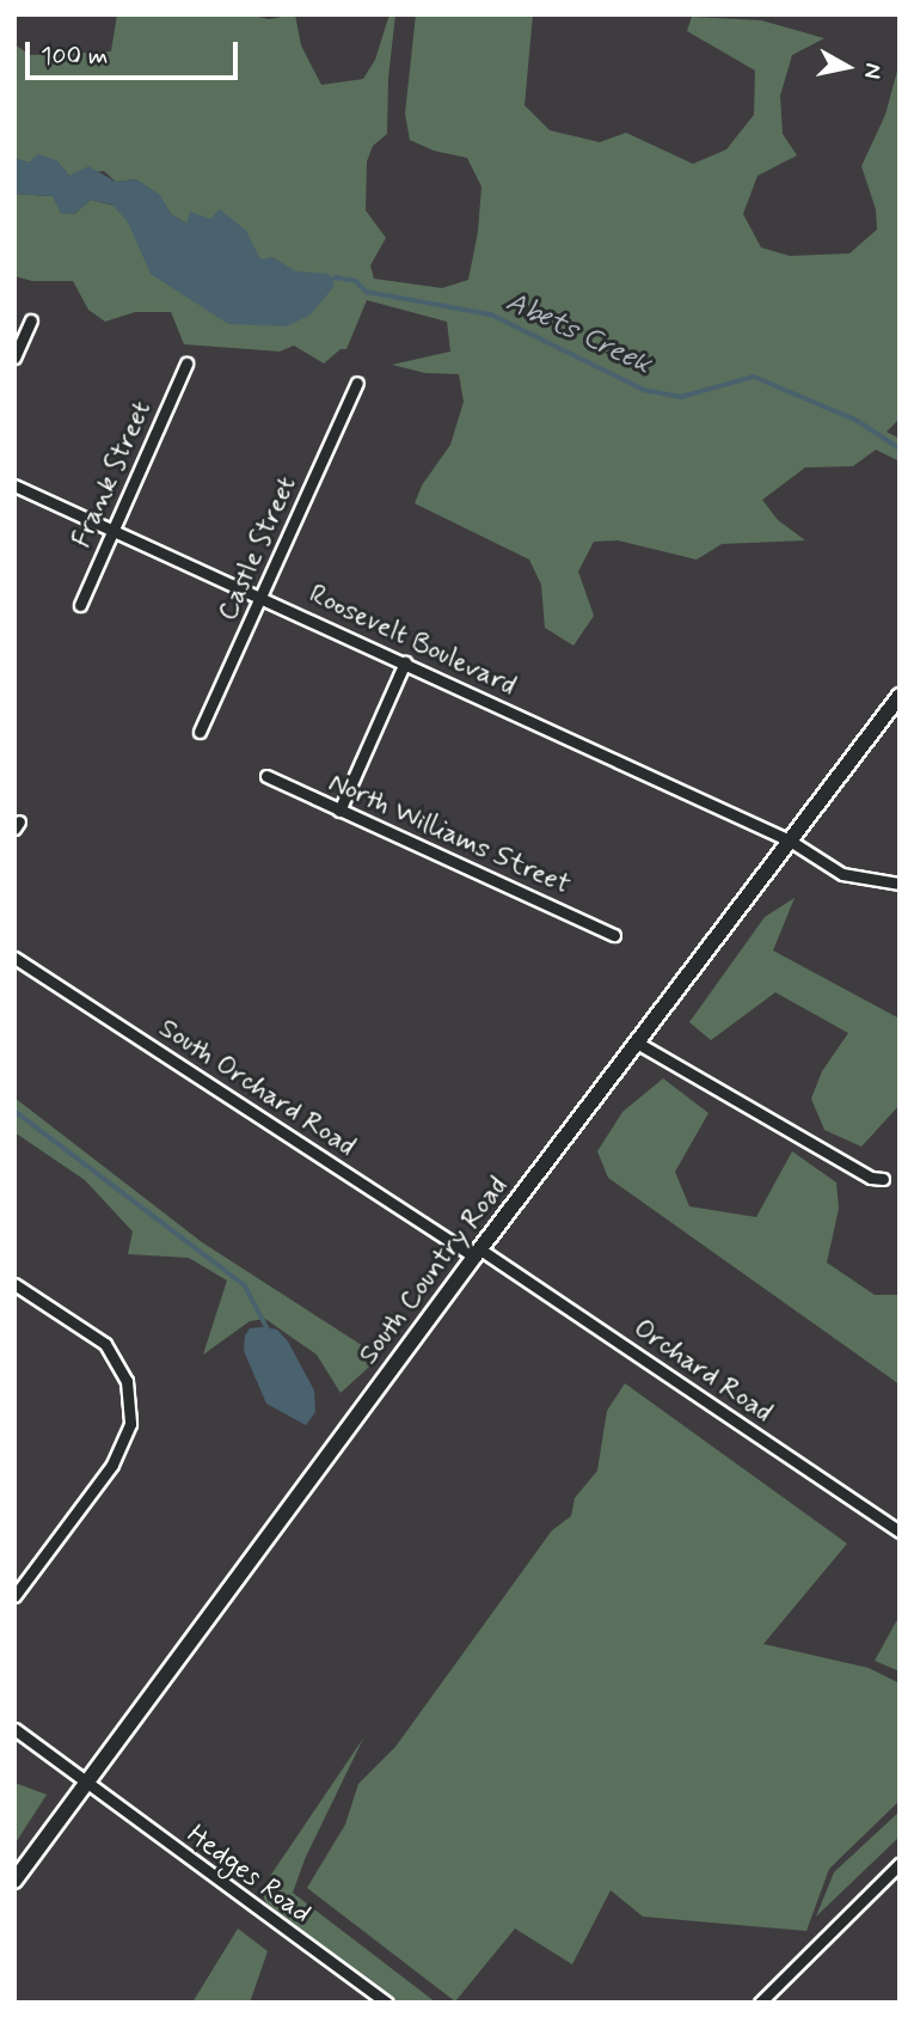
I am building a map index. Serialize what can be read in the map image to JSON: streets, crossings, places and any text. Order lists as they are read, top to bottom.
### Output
{
  "streets": {
    "main road": ["South Country Road"],
    "street": [
      "Frank Street",
      "Castle Street",
      "Roosevelt Boulevard",
      "North Williams Street",
      "South Orchard Road",
      "Orchard Road",
      "Hedges Road"
    ]
  },
  "crossings": [
    ["Frank Street", "Roosevelt Boulevard"],
    ["Castle Street", "Roosevelt Boulevard"],
    ["Roosevelt Boulevard", "South Country Road"],
    ["South Orchard Road", "South Country Road"],
    ["South Orchard Road", "Orchard Road"],
    ["South Country Road", "Orchard Road"],
    ["South Country Road", "Hedges Road"]
  ],
  "water": ["Abets Creek"],
  "scale_bar": "100 m",
  "north": "right"
}
